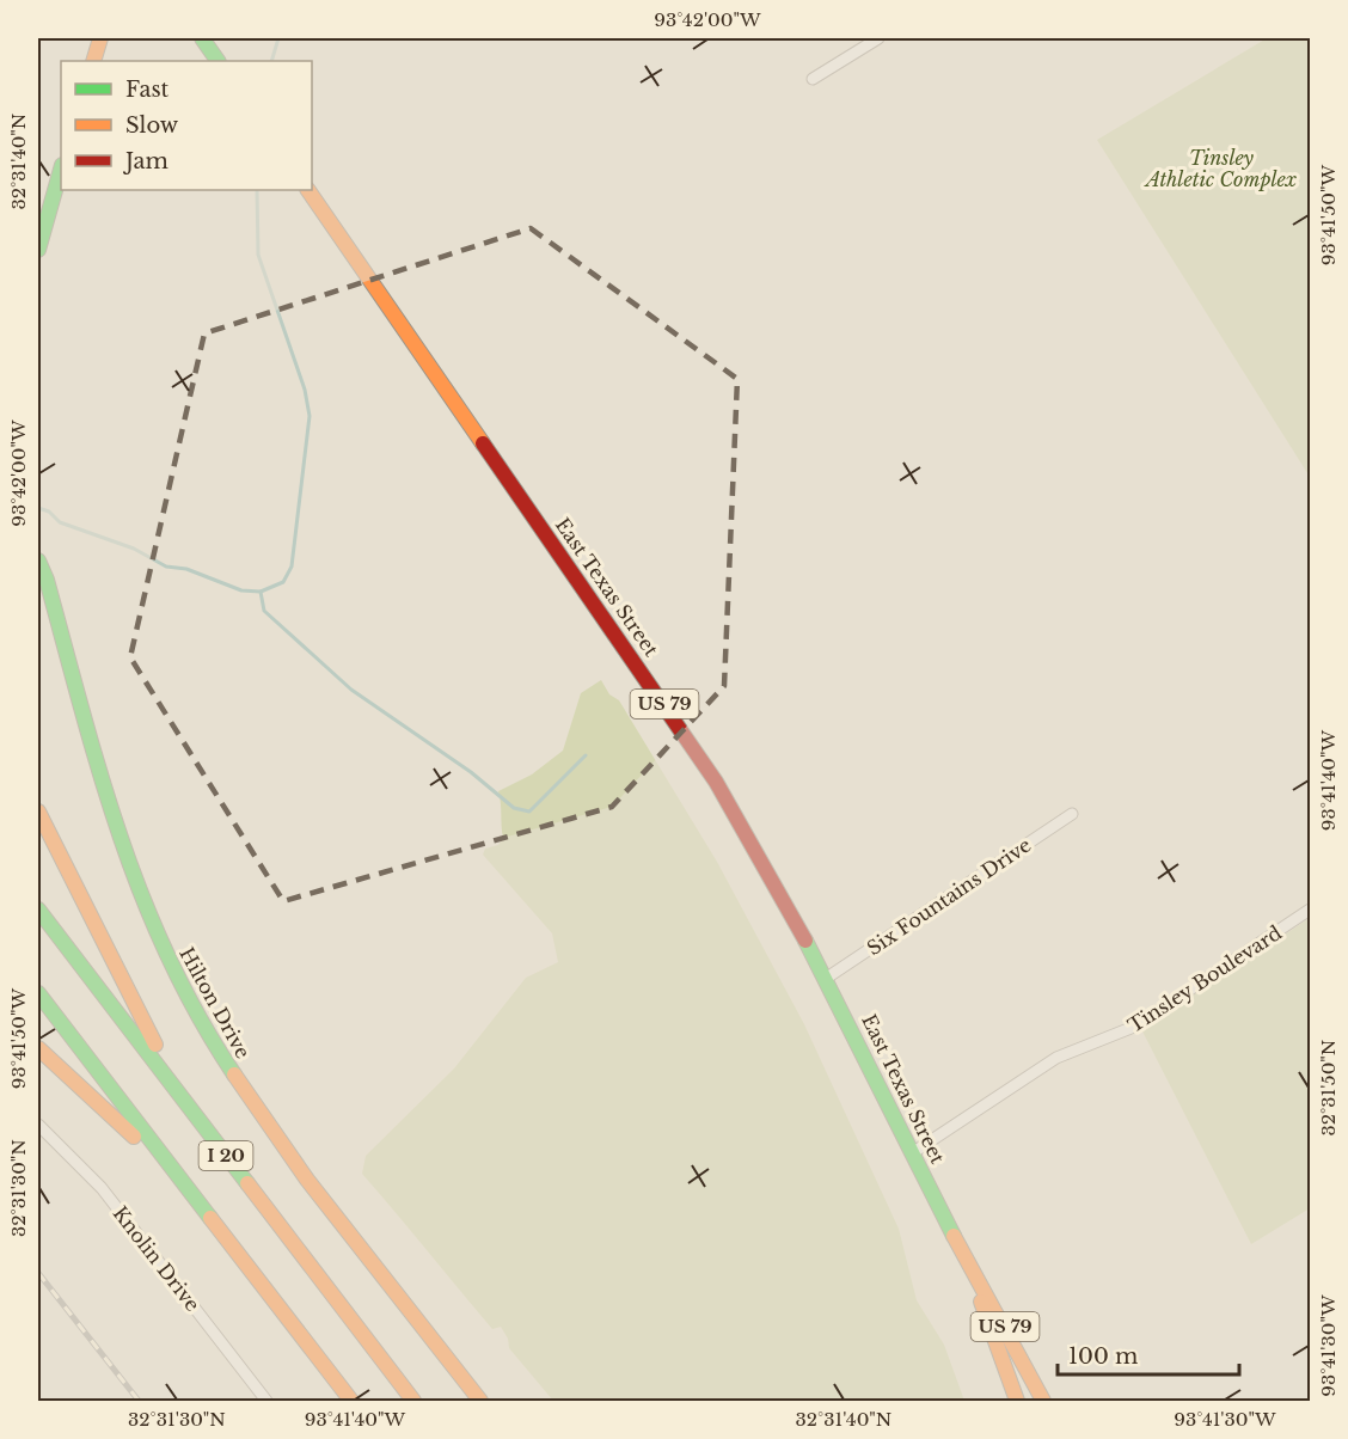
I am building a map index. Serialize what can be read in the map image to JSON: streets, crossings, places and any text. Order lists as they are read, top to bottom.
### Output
{
  "streets": {
    "main road": [
      "East Texas Street",
      "US 79",
      "Hilton Drive",
      "I 20"
    ],
    "street": ["Six Fountains Drive", "Tinsley Boulevard", "Knolin Drive"]
  },
  "crossings": [
    ["East Texas Street", "Six Fountains Drive"],
    ["East Texas Street", "Tinsley Boulevard"]
  ],
  "parks": ["Tinsley Athletic Complex"],
  "legend": ["Fast", "Slow", "Jam"],
  "scale_bar": "100 m",
  "coordinates": [
    "93°42'00\"W",
    "32°31'40\"N",
    "93°41'50\"W",
    "93°41'40\"W",
    "32°31'50\"N",
    "32°31'30\"N",
    "93°41'30\"W"
  ]
}
